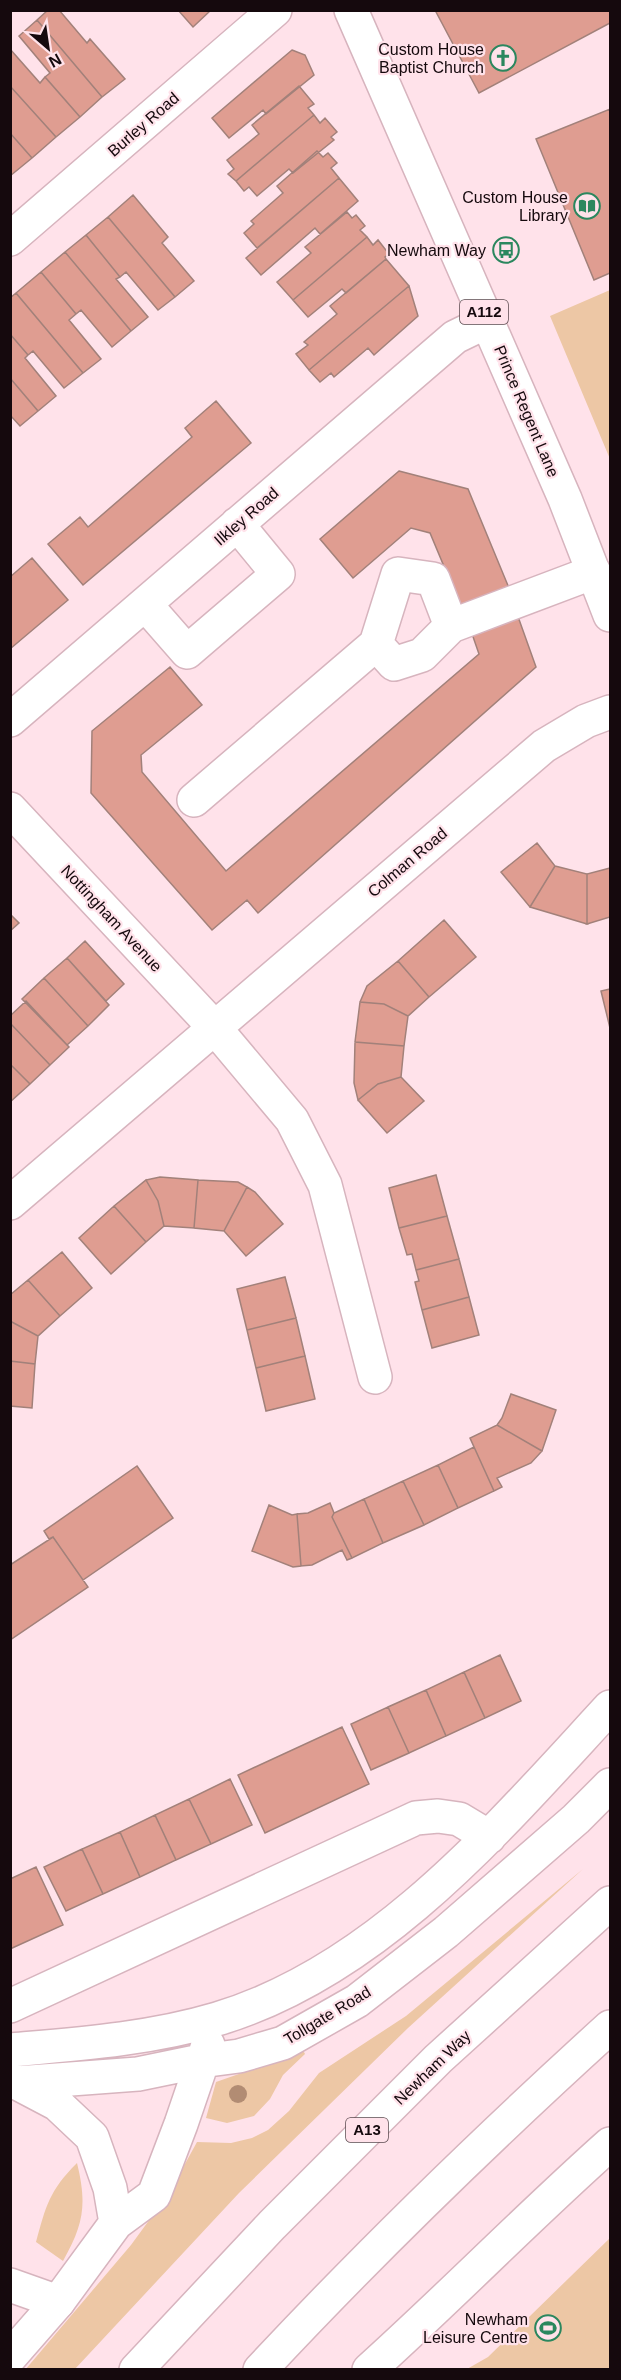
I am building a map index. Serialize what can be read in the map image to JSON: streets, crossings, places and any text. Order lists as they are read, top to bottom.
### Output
{
  "streets": {
    "main road": [
      "Burley Road",
      "A112",
      "Prince Regent Lane",
      "Ilkley Road",
      "Colman Road",
      "Nottingham Avenue",
      "Tollgate Road",
      "Newham Way",
      "A13"
    ]
  },
  "crossings": [
    ["Prince Regent Lane", "Ilkley Road"],
    ["Colman Road", "Nottingham Avenue"]
  ],
  "places": {
    "church": ["Custom House Baptist Church"],
    "library": ["Custom House Library"],
    "bus stop": ["Newham Way"],
    "sports": ["Newham Leisure Centre"]
  },
  "north": "bottom right"
}
